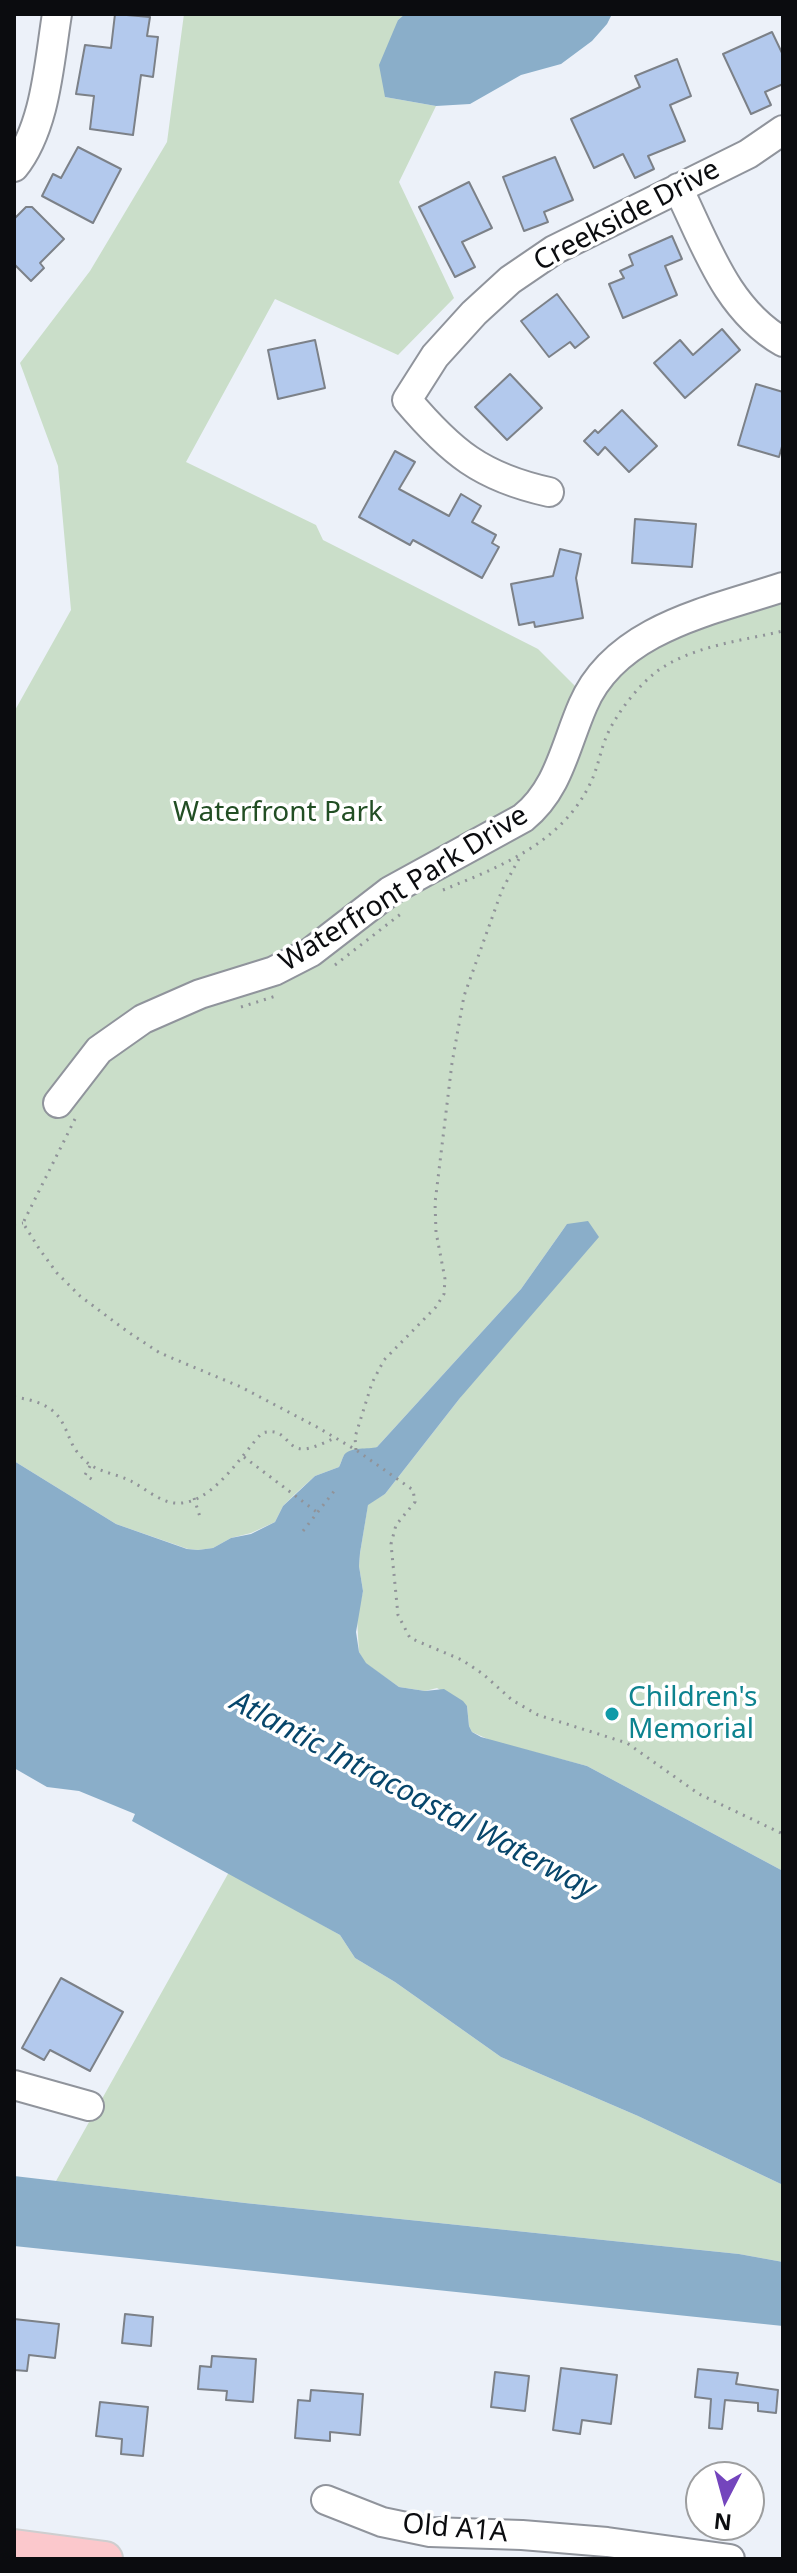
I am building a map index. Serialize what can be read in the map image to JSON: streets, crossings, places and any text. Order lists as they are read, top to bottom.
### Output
{
  "streets": {
    "street": ["Creekside Drive", "Waterfront Park Drive", "Old A1A"]
  },
  "water": ["Atlantic Intracoastal Waterway"],
  "parks": ["Waterfront Park"],
  "places": ["Children's Memorial"],
  "north": "bottom"
}
